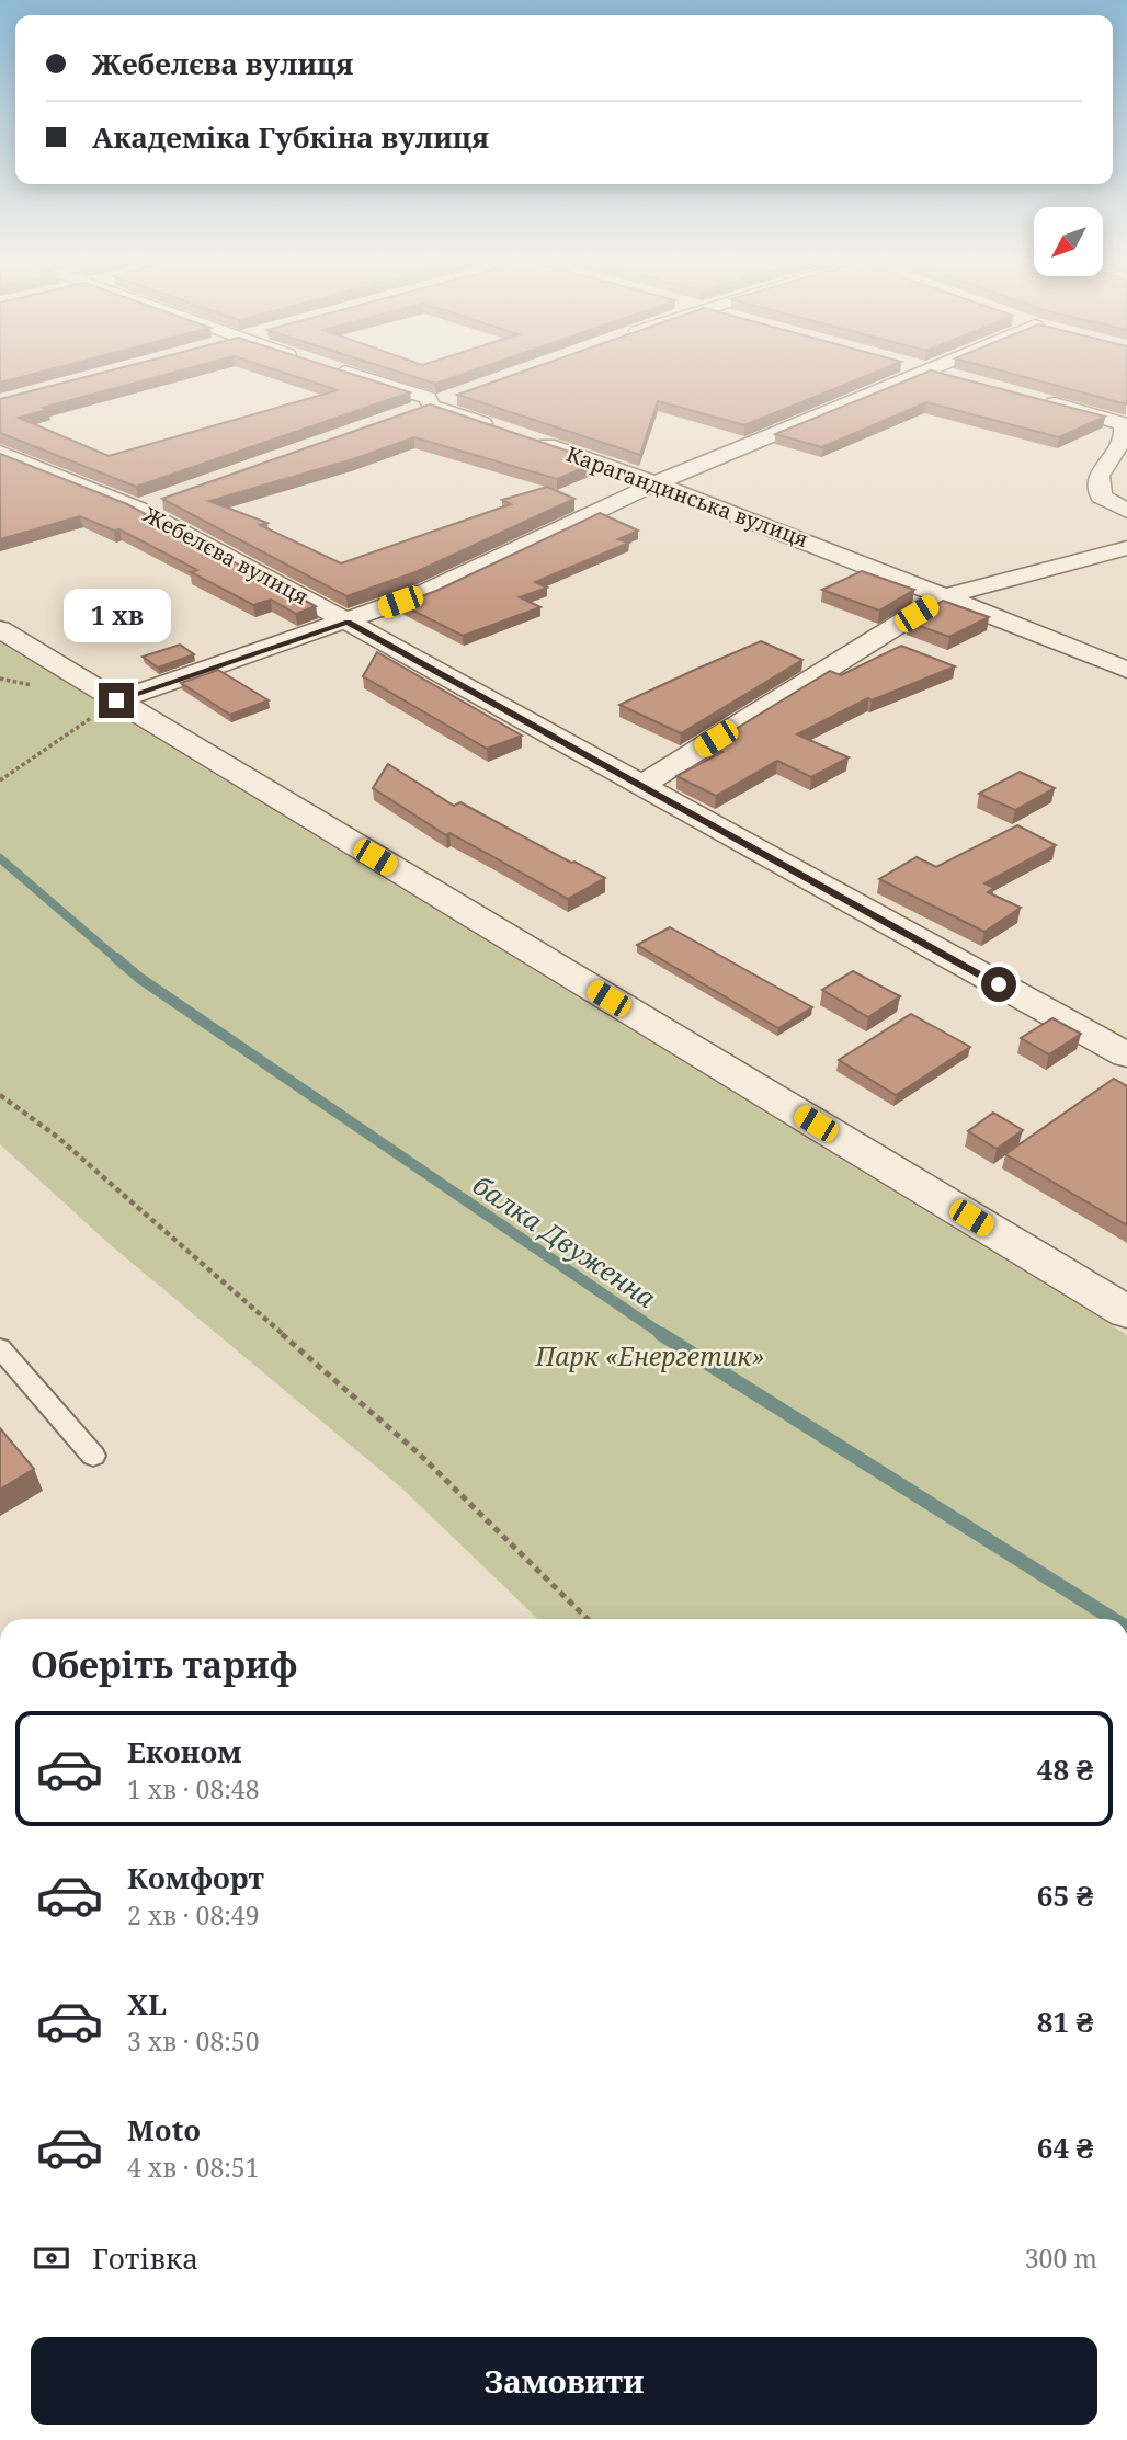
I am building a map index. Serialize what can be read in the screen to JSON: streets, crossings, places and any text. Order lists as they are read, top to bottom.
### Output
{
  "streets": {
    "street": ["Карагандинська вулиця", "Жебелєва вулиця"]
  },
  "water": ["балка Двуженна"],
  "parks": ["Парк «Енергетик»"],
  "north": "bottom left",
  "page": {
    "banner": ["Жебелєва вулиця", "Академіка Губкіна вулиця"],
    "bubble": "1 хв",
    "heading": "Оберіть тариф",
    "list": [
      {
        "name": "Економ",
        "note": "1 хв · 08:48",
        "value": "48 ₴"
      },
      {
        "name": "Комфорт",
        "note": "2 хв · 08:49",
        "value": "65 ₴"
      },
      {
        "name": "XL",
        "note": "3 хв · 08:50",
        "value": "81 ₴"
      },
      {
        "name": "Moto",
        "note": "4 хв · 08:51",
        "value": "64 ₴"
      }
    ],
    "pay": ["Готівка", "300 m"],
    "buttons": "Замовити"
  }
}
